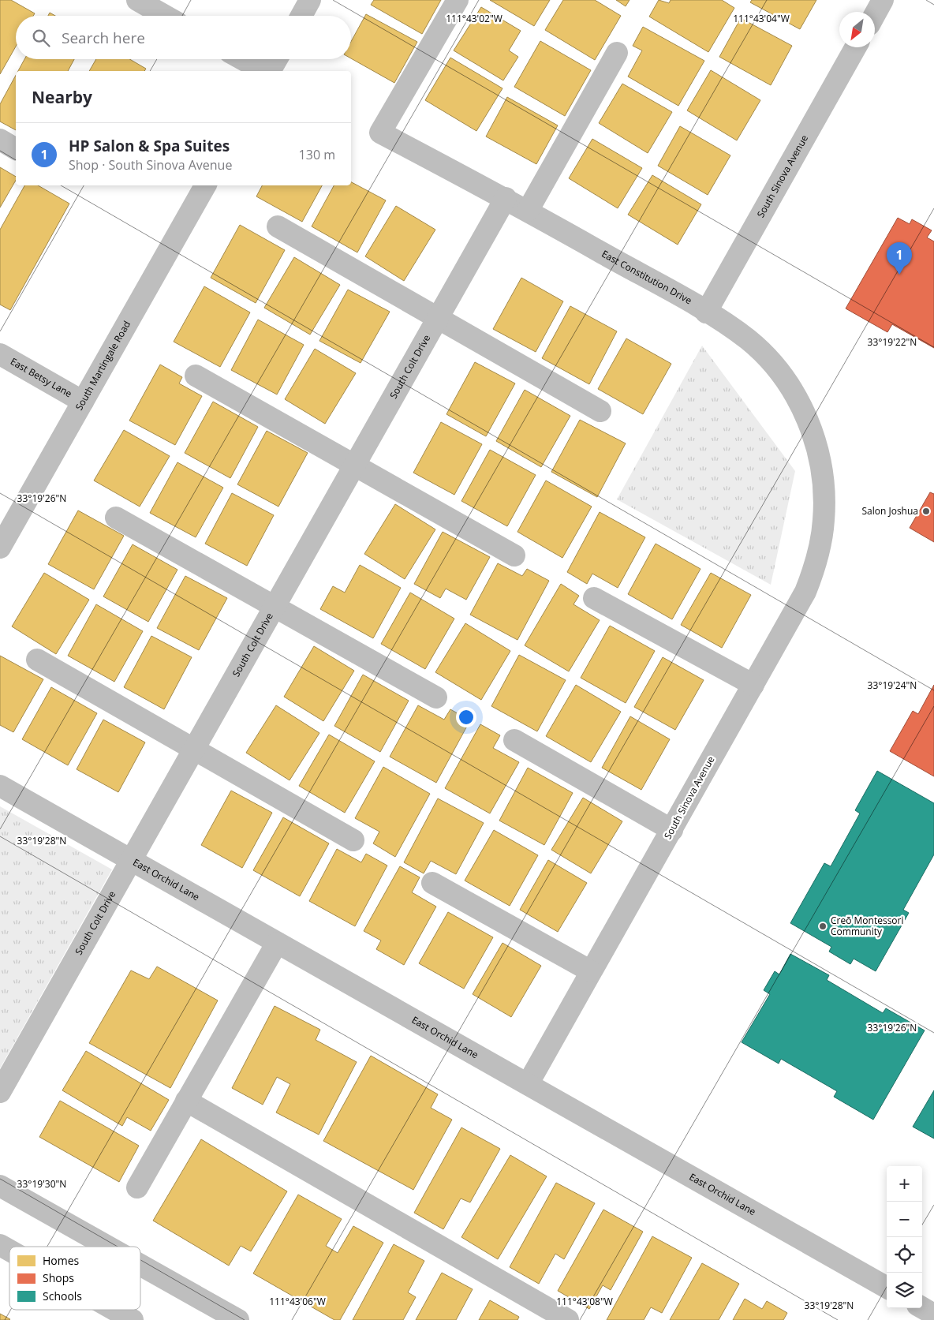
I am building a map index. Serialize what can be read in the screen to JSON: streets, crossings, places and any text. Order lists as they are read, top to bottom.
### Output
{
  "streets": {
    "street": [
      "South Sinova Avenue",
      "East Constitution Drive",
      "South Martingale Road",
      "South Colt Drive",
      "East Betsy Lane",
      "East Orchid Lane"
    ]
  },
  "crossings": [
    ["South Sinova Avenue", "East Constitution Drive"],
    ["South Sinova Avenue", "East Orchid Lane"],
    ["East Constitution Drive", "South Colt Drive"],
    ["South Martingale Road", "East Betsy Lane"],
    ["South Colt Drive", "East Orchid Lane"]
  ],
  "places": ["Salon Joshua", "Creō Montessori Community"],
  "legend": ["Homes", "Shops", "Schools"],
  "north": "bottom left",
  "page": {
    "search": "Search here",
    "heading": "Nearby",
    "list": [
      {
        "mark": "1",
        "name": "HP Salon & Spa Suites",
        "note": "Shop · South Sinova Avenue",
        "value": "130 m"
      }
    ],
    "pins": "1",
    "map_buttons": ["+", "−"]
  },
  "coordinates": [
    "111°43'02\"W",
    "111°43'04\"W",
    "33°19'22\"N",
    "33°19'26\"N",
    "33°19'24\"N",
    "33°19'28\"N",
    "33°19'30\"N",
    "111°43'06\"W",
    "111°43'08\"W"
  ]
}
